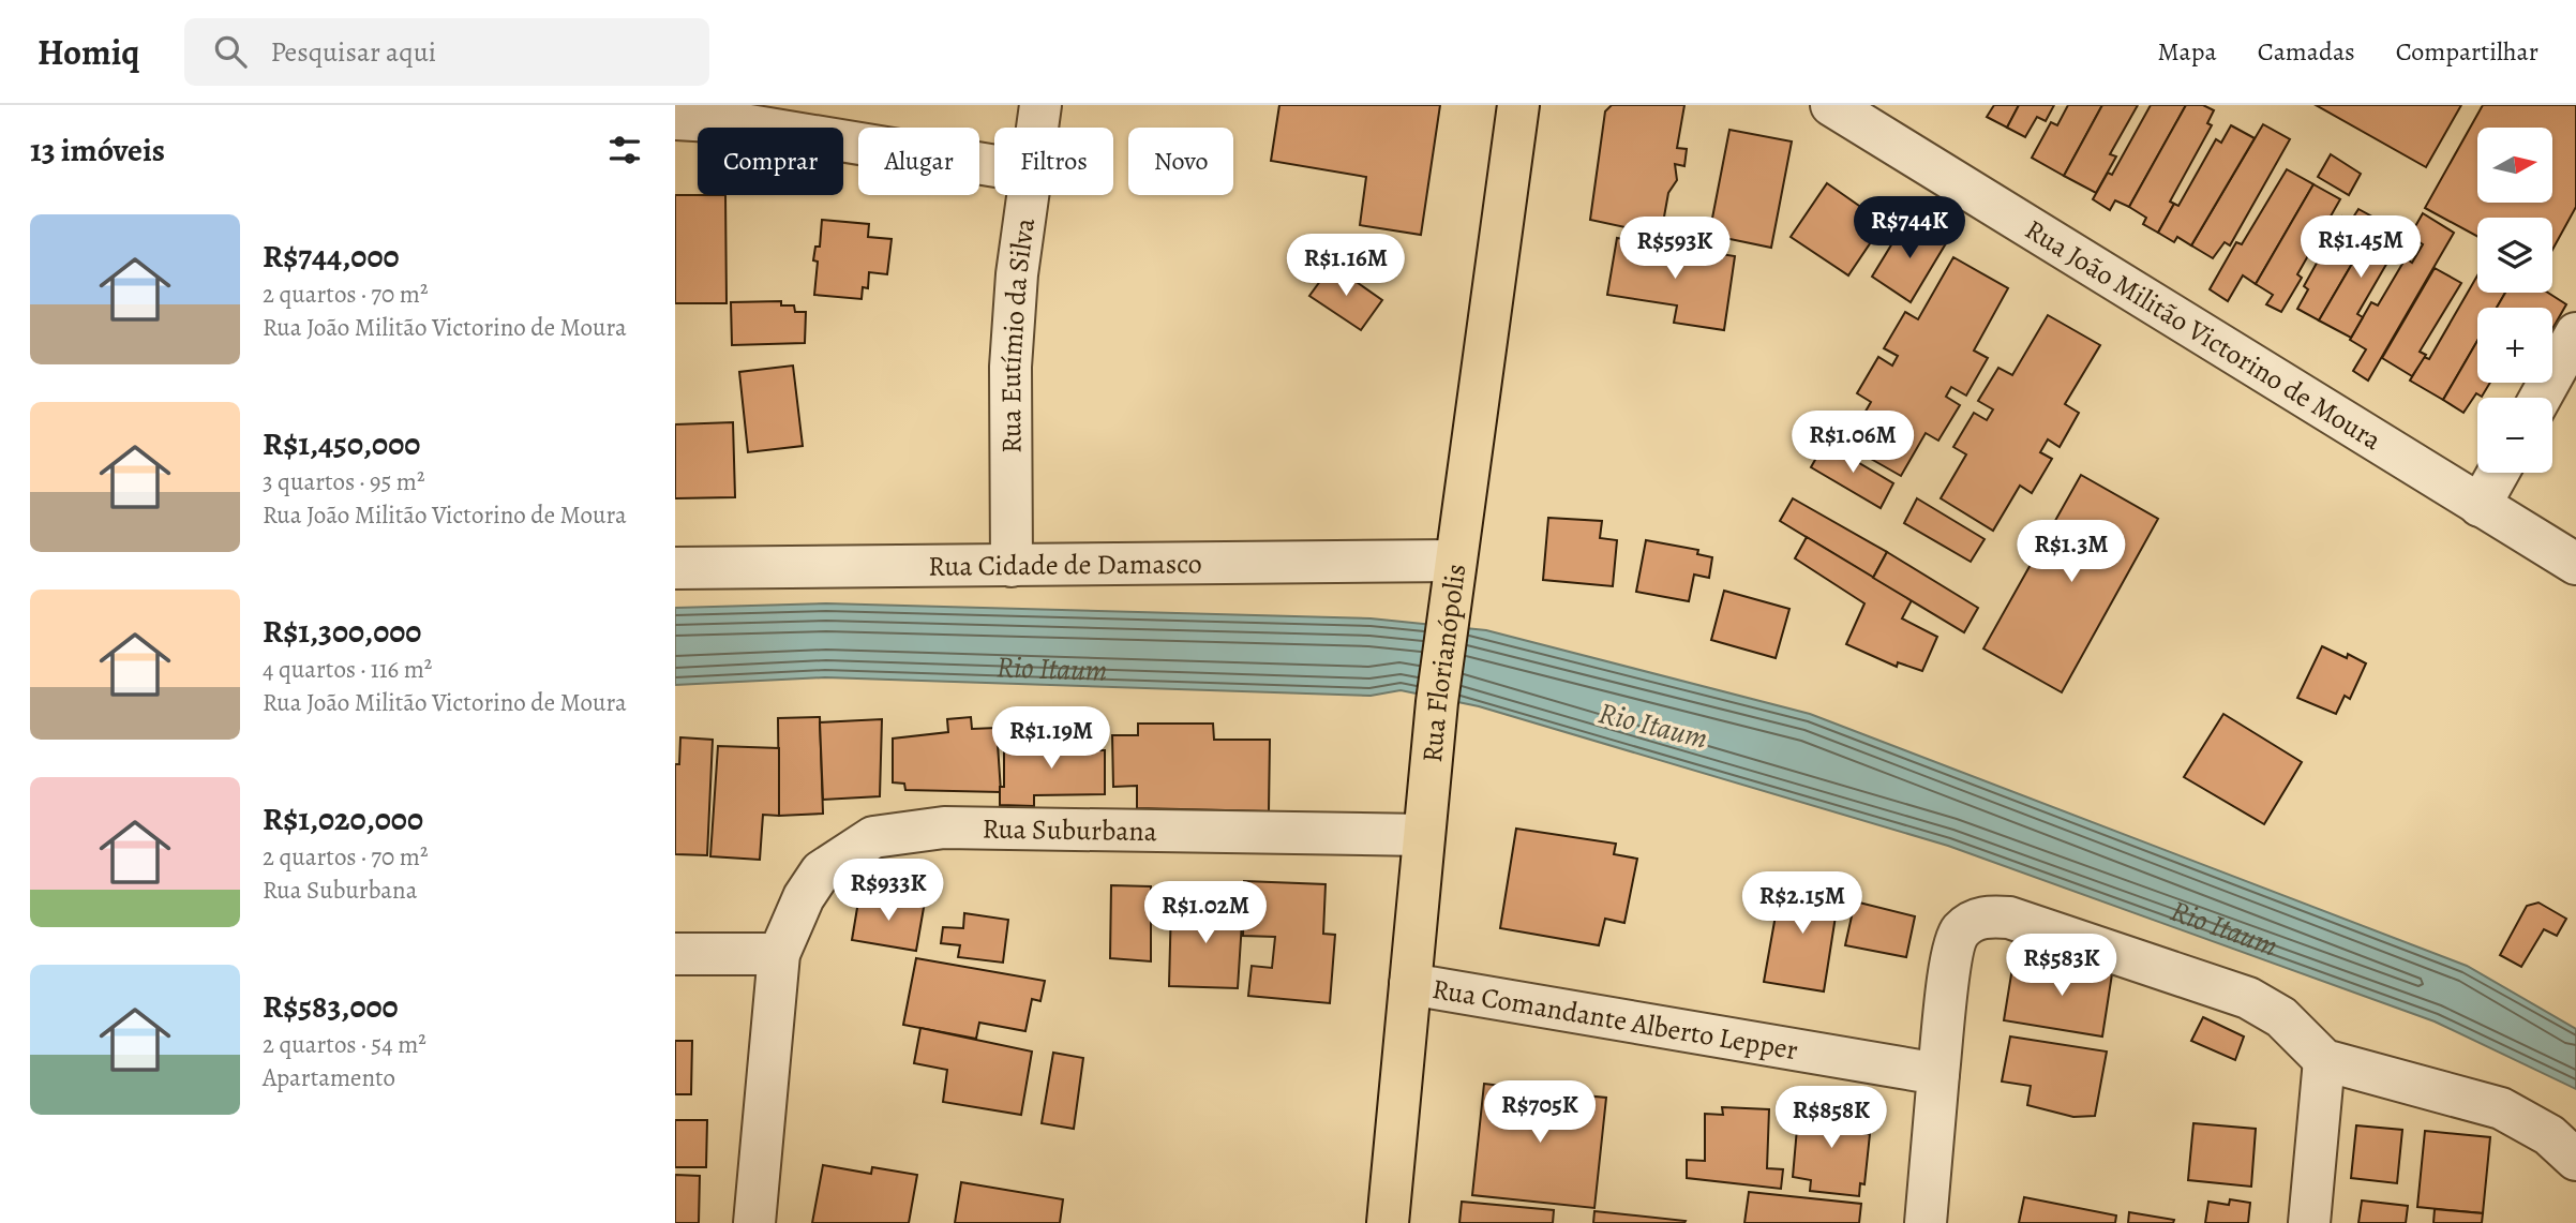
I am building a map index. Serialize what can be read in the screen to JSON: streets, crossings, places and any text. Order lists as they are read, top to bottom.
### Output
{
  "streets": {
    "main road": ["Rua Florianópolis"],
    "street": [
      "Rua Eutímio da Silva",
      "Rua João Militão Victorino de Moura",
      "Rua Cidade de Damasco",
      "Rua Suburbana",
      "Rua Comandante Alberto Lepper"
    ]
  },
  "crossings": [
    ["Rua Eutímio da Silva", "Rua Cidade de Damasco"],
    ["Rua Cidade de Damasco", "Rua Florianópolis"],
    ["Rua Florianópolis", "Rua Suburbana"],
    ["Rua Florianópolis", "Rua Comandante Alberto Lepper"]
  ],
  "water": ["Rio Itaum"],
  "north": "right",
  "page": {
    "header": "Homiq",
    "search": "Pesquisar aqui",
    "nav": ["Mapa", "Camadas", "Compartilhar"],
    "heading": "13 imóveis",
    "map_buttons": ["+", "−"],
    "chip": [
      "Comprar",
      "Alugar",
      "Filtros",
      "Novo"
    ],
    "list": [
      {
        "name": "R$744,000",
        "note": "2 quartos · 70 m² · Rua João Militão Victorino de Moura"
      },
      {
        "name": "R$1,450,000",
        "note": "3 quartos · 95 m² · Rua João Militão Victorino de Moura"
      },
      {
        "name": "R$1,300,000",
        "note": "4 quartos · 116 m² · Rua João Militão Victorino de Moura"
      },
      {
        "name": "R$1,020,000",
        "note": "2 quartos · 70 m² · Rua Suburbana"
      },
      {
        "name": "R$583,000",
        "note": "2 quartos · 54 m² · Apartamento"
      }
    ],
    "price": [
      "R$744K",
      "R$1.45M",
      "R$593K",
      "R$1.16M",
      "R$1.06M",
      "R$1.3M",
      "R$1.19M",
      "R$933K",
      "R$2.15M",
      "R$1.02M",
      "R$583K",
      "R$705K",
      "R$858K"
    ]
  }
}
